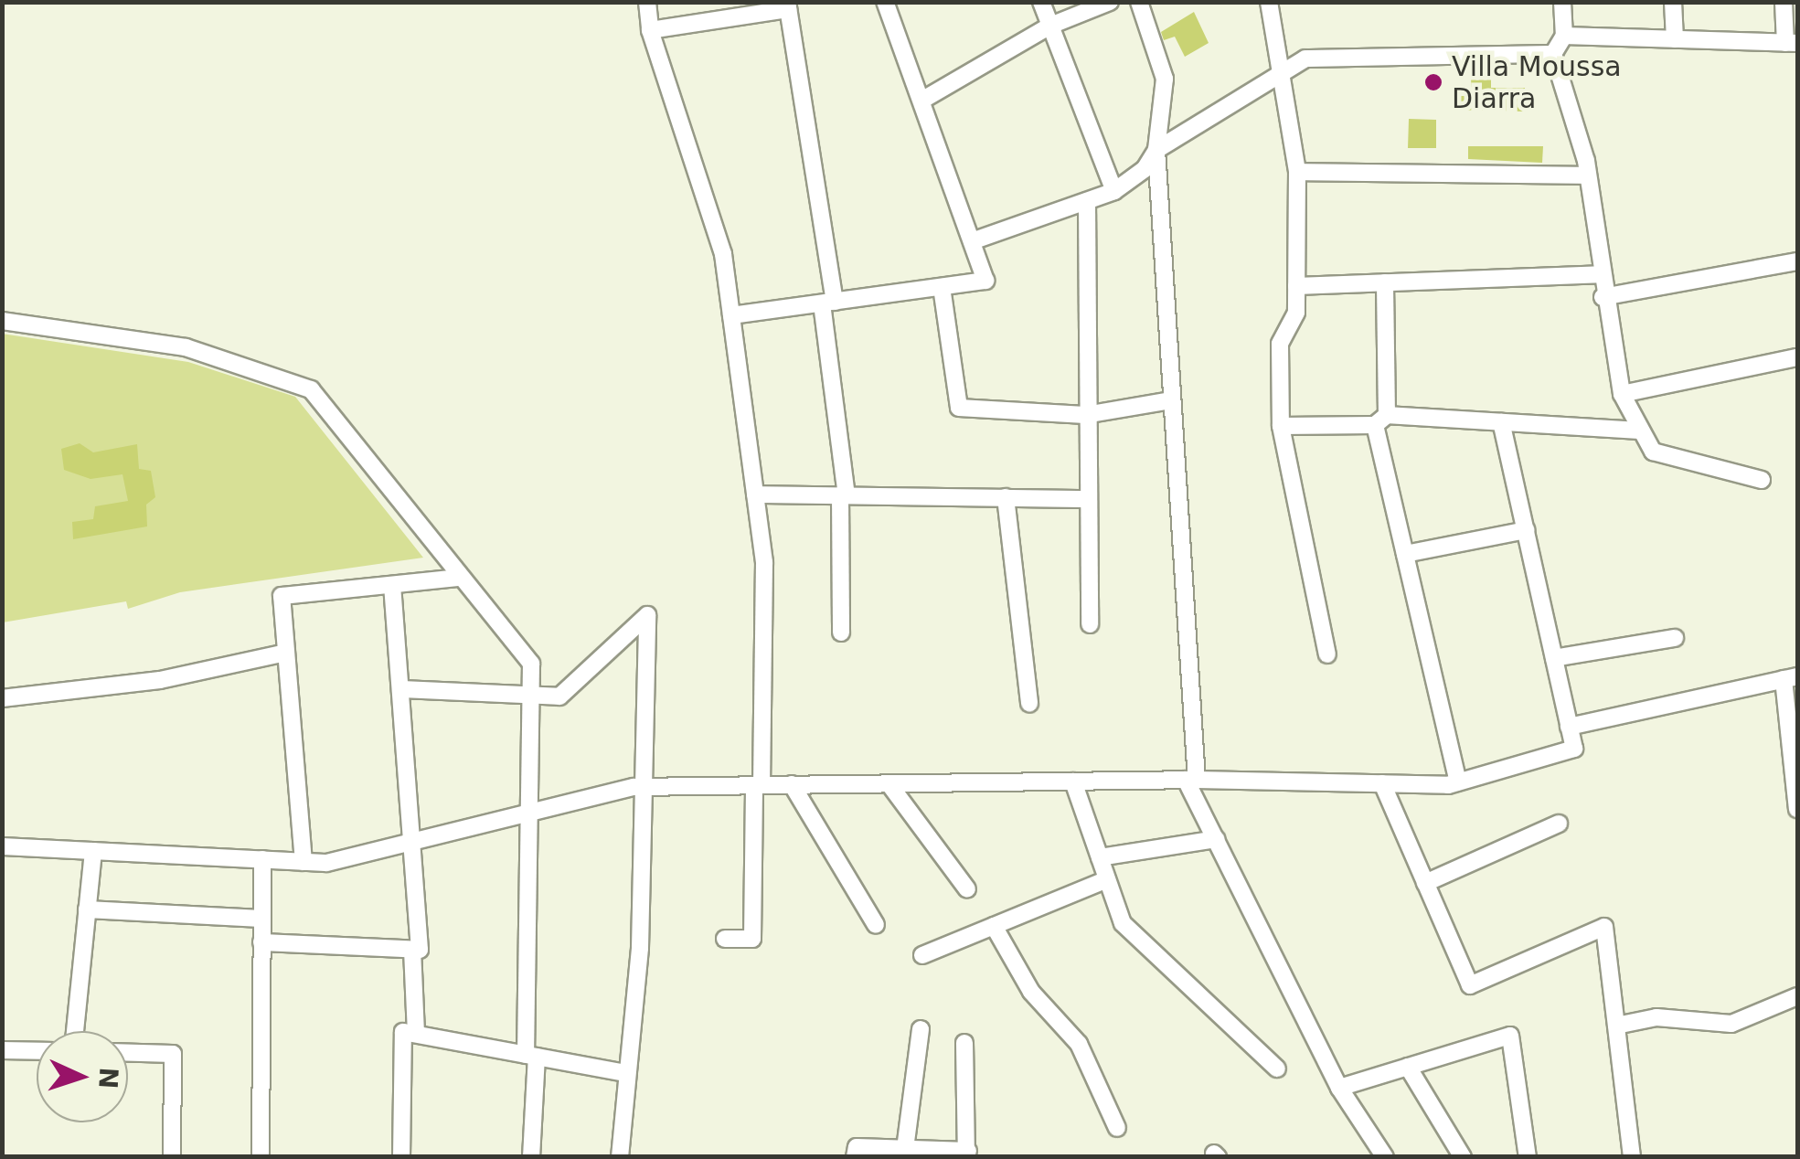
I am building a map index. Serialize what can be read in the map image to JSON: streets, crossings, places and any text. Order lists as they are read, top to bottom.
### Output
{
  "places": ["Villa Moussa Diarra"],
  "north": "right"
}
